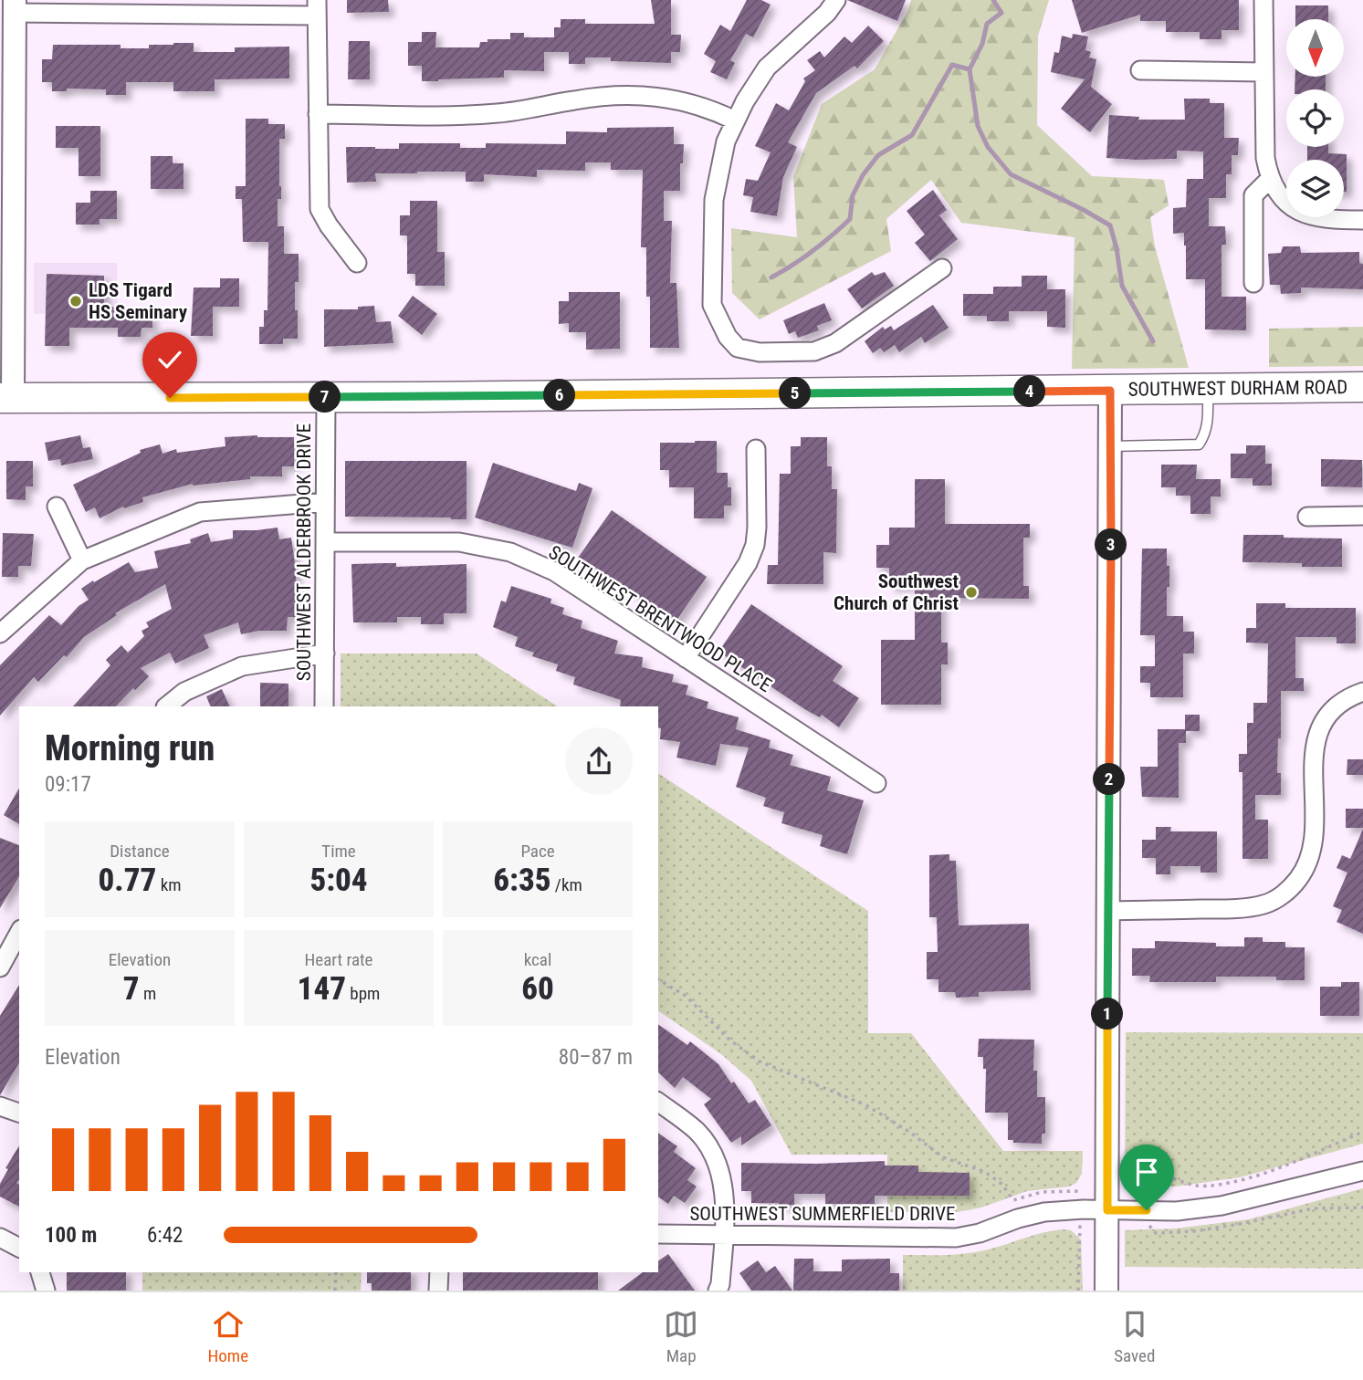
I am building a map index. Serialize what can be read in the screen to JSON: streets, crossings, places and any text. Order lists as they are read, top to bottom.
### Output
{
  "streets": {
    "main road": ["SOUTHWEST DURHAM ROAD"],
    "street": ["SOUTHWEST ALDERBROOK DRIVE", "SOUTHWEST BRENTWOOD PLACE", "SOUTHWEST SUMMERFIELD DRIVE"]
  },
  "crossings": [
    ["SOUTHWEST DURHAM ROAD", "SOUTHWEST ALDERBROOK DRIVE"],
    ["SOUTHWEST ALDERBROOK DRIVE", "SOUTHWEST BRENTWOOD PLACE"]
  ],
  "places": ["LDS Tigard HS Seminary", "Southwest Church of Christ"],
  "north": "bottom",
  "page": {
    "pins": [
      "4",
      "5",
      "6",
      "7",
      "3",
      "2",
      "1"
    ],
    "heading": ["Morning run", "09:17"],
    "stats": [
      ["Distance", "0.77 km"],
      ["Time", "5:04"],
      ["Pace", "6:35 /km"],
      ["Elevation", "7 m"],
      ["Heart rate", "147 bpm"],
      ["kcal", "60"]
    ],
    "chart": ["Elevation", "80–87 m"],
    "list": [
      {
        "name": "100 m",
        "note": "6:42"
      }
    ],
    "tabs": ["Home", "Map", "Saved"]
  }
}
